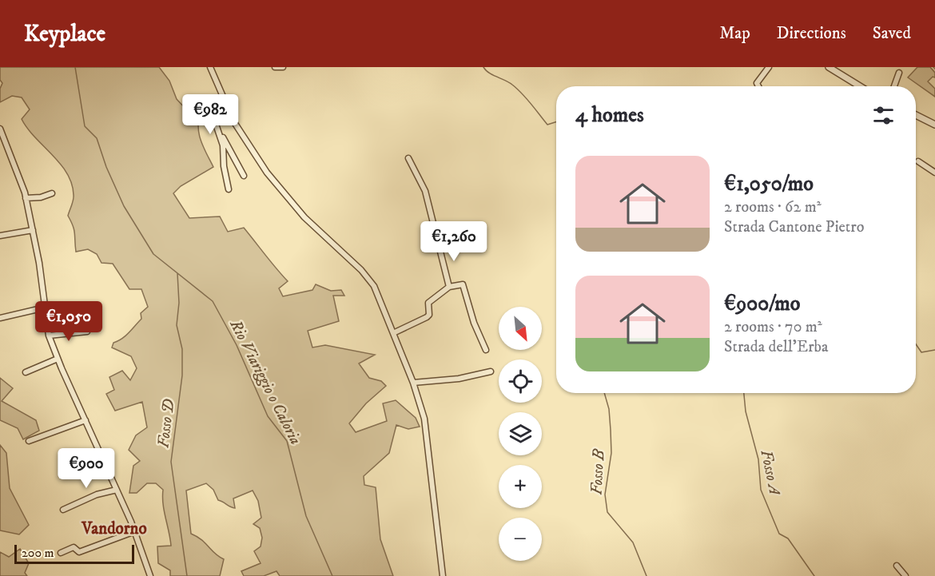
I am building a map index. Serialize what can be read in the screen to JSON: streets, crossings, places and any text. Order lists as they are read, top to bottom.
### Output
{
  "districts": ["Vandorno"],
  "water": [
    "Rio Viariggio o Caloria",
    "Fosso D",
    "Fosso B",
    "Fosso A"
  ],
  "scale_bar": "200 m",
  "north": "bottom right",
  "page": {
    "header": "Keyplace",
    "nav": ["Map", "Directions", "Saved"],
    "heading": "4 homes",
    "price": [
      "€982",
      "€1,260",
      "€1,050",
      "€900"
    ],
    "list": [
      {
        "name": "€1,050/mo",
        "note": "2 rooms · 62 m² · Strada Cantone Pietro"
      },
      {
        "name": "€900/mo",
        "note": "2 rooms · 70 m² · Strada dell'Erba"
      }
    ],
    "map_buttons": ["+", "−"],
    "scale": "200 m"
  }
}
